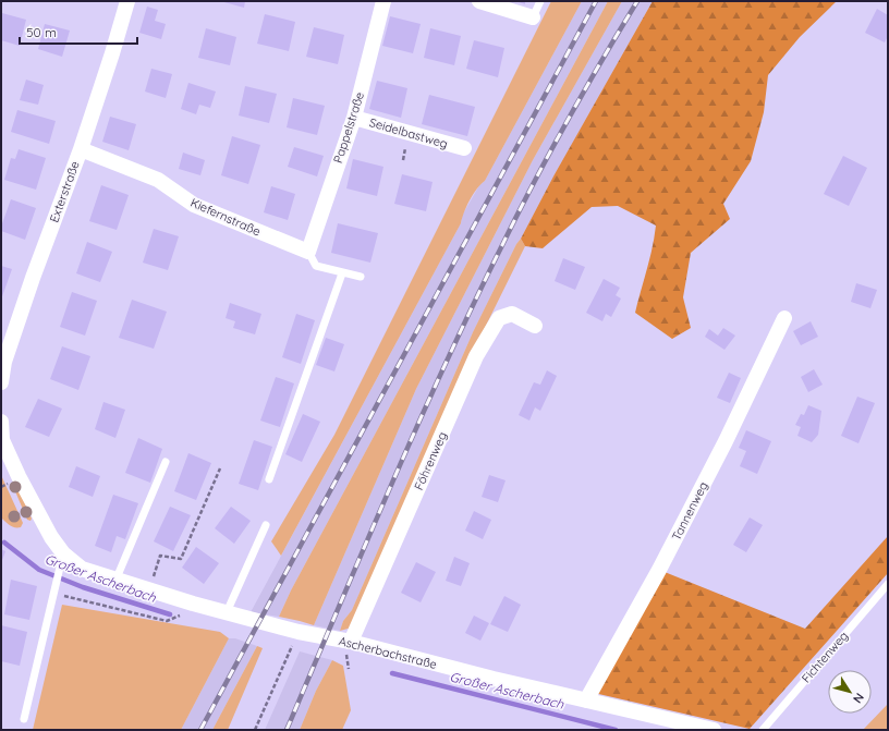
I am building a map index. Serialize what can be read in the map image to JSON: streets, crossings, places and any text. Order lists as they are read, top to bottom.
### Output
{
  "streets": {
    "street": [
      "Pappelstraße",
      "Seidelbastweg",
      "Exterstraße",
      "Kiefernstraße",
      "Föhrenweg",
      "Tannenweg",
      "Ascherbachstraße"
    ],
    "lane": ["Fichtenweg"]
  },
  "crossings": [
    ["Pappelstraße", "Seidelbastweg"],
    ["Pappelstraße", "Kiefernstraße"],
    ["Exterstraße", "Kiefernstraße"],
    ["Föhrenweg", "Ascherbachstraße"],
    ["Tannenweg", "Ascherbachstraße"]
  ],
  "water": ["Großer Ascherbach"],
  "scale_bar": "50 m",
  "north": "bottom right"
}
